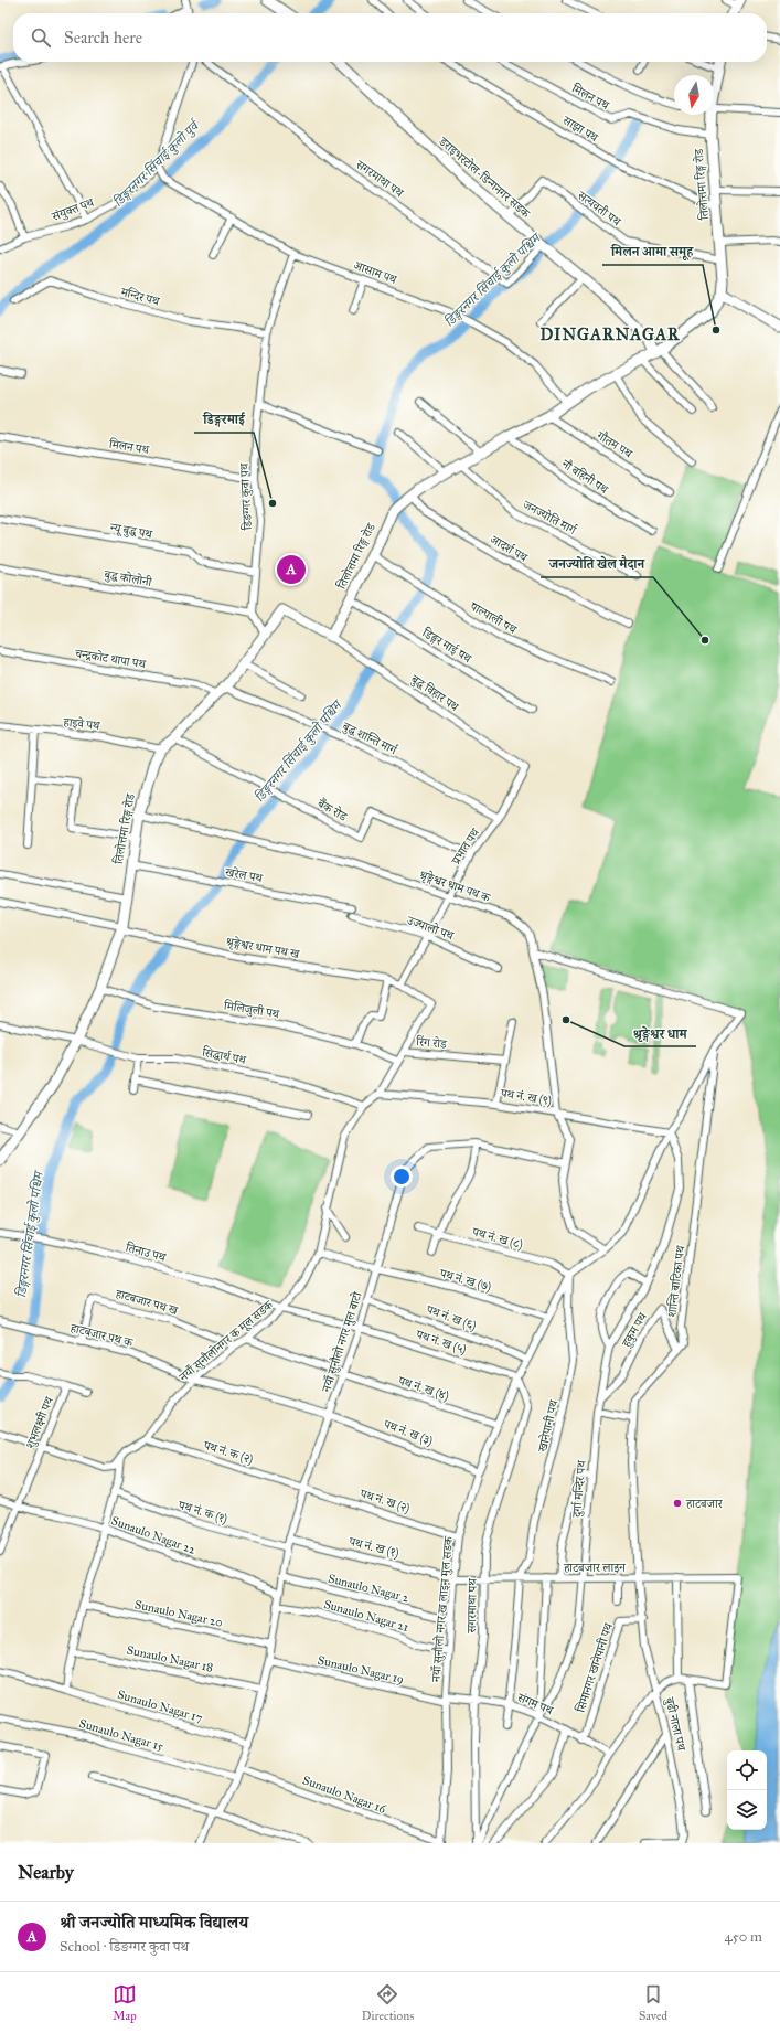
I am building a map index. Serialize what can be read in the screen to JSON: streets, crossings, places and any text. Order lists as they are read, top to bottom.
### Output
{
  "streets": {
    "street": [
      "मिलन पथ",
      "साझा पथ",
      "डराइभरटोल-डिन्गनगर सडक",
      "सगरमाथा पथ",
      "तिलोत्तमा रिङ्ग रोड",
      "सत्यवती पथ",
      "संयुक्त पथ",
      "आसाम पथ",
      "मन्दिर पथ",
      "गौतम पथ",
      "नौ बहिनी पथ",
      "डिङग्गर कुवा पथ",
      "जनज्योति मार्ग",
      "न्यू बुद्ध पथ",
      "आदर्श पथ",
      "बुद्ध कोलोनी",
      "पाल्पाली पथ",
      "डिङ्गर माई पथ",
      "चन्द्रकोट थापा पथ",
      "बुद्ध विहार पथ",
      "हाइवे पथ",
      "बुद्ध शान्ति मार्ग",
      "बैंक रोड",
      "प्रभात पथ",
      "खरेल पथ",
      "श्रृङ्गेश्वर धाम पथ क",
      "उज्यालो पथ",
      "श्रृङ्गेश्वर धाम पथ ख",
      "मिलिजुली पथ",
      "रिंग रोड",
      "सिद्धार्थ पथ",
      "पथ नं. ख (९)",
      "पथ नं. ख (८)",
      "तिनाउ पथ",
      "पथ नं. ख (७)",
      "शान्ति बाटिका पथ",
      "हाटबजार पथ ख",
      "पथ नं. ख (६)",
      "हुकुम पथ",
      "हाटबजार पथ क",
      "नयाँ सुनौलोनगर क मूल सडक",
      "नयाँ सुनौलो नगर मुल बाटो",
      "पथ नं. ख (५)",
      "पथ नं. ख (४)",
      "शुभलक्ष्मी पथ",
      "खानेपानी पथ",
      "पथ नं. ख (३)",
      "पथ नं. क (२)",
      "दुर्गा मन्दिर पथ",
      "पथ नं. ख (२)",
      "पथ नं. क (१)",
      "Sunaulo Nagar 22",
      "पथ नं. ख (१)",
      "हाटबजार लाइन",
      "Sunaulo Nagar 2",
      "नयाँ सुनौलो नगर ख लाइन मुल सडक",
      "Sunaulo Nagar 20",
      "Sunaulo Nagar 21",
      "Sunaulo Nagar 18",
      "सिमानगर खानेपानी पथ",
      "Sunaulo Nagar 19",
      "संगम पथ",
      "Sunaulo Nagar 17",
      "बुढी नाला पथ",
      "Sunaulo Nagar 15",
      "Sunaulo Nagar 16"
    ]
  },
  "crossings": [
    ["मिलन पथ", "तिलोत्तमा रिङ्ग रोड"],
    ["मिलन पथ", "डिङग्गर कुवा पथ"],
    ["साझा पथ", "तिलोत्तमा रिङ्ग रोड"],
    ["डराइभरटोल-डिन्गनगर सडक", "सगरमाथा पथ"],
    ["डराइभरटोल-डिन्गनगर सडक", "तिलोत्तमा रिङ्ग रोड"],
    ["डराइभरटोल-डिन्गनगर सडक", "सत्यवती पथ"],
    ["सगरमाथा पथ", "पथ नं. ख (५)"],
    ["सगरमाथा पथ", "दुर्गा मन्दिर पथ"],
    ["सगरमाथा पथ", "हाटबजार लाइन"],
    ["सगरमाथा पथ", "नयाँ सुनौलो नगर ख लाइन मुल सडक"],
    ["सगरमाथा पथ", "संगम पथ"],
    ["तिलोत्तमा रिङ्ग रोड", "सत्यवती पथ"],
    ["तिलोत्तमा रिङ्ग रोड", "आसाम पथ"],
    ["तिलोत्तमा रिङ्ग रोड", "गौतम पथ"],
    ["तिलोत्तमा रिङ्ग रोड", "नौ बहिनी पथ"],
    ["तिलोत्तमा रिङ्ग रोड", "जनज्योति मार्ग"],
    ["तिलोत्तमा रिङ्ग रोड", "आदर्श पथ"],
    ["तिलोत्तमा रिङ्ग रोड", "पाल्पाली पथ"],
    ["तिलोत्तमा रिङ्ग रोड", "डिङ्गर माई पथ"],
    ["तिलोत्तमा रिङ्ग रोड", "बुद्ध विहार पथ"],
    ["तिलोत्तमा रिङ्ग रोड", "हाइवे पथ"],
    ["तिलोत्तमा रिङ्ग रोड", "खरेल पथ"],
    ["तिलोत्तमा रिङ्ग रोड", "श्रृङ्गेश्वर धाम पथ क"],
    ["तिलोत्तमा रिङ्ग रोड", "श्रृङ्गेश्वर धाम पथ ख"],
    ["तिलोत्तमा रिङ्ग रोड", "मिलिजुली पथ"],
    ["तिलोत्तमा रिङ्ग रोड", "सिद्धार्थ पथ"],
    ["संयुक्त पथ", "आसाम पथ"],
    ["आसाम पथ", "डिङग्गर कुवा पथ"],
    ["मन्दिर पथ", "डिङग्गर कुवा पथ"],
    ["डिङग्गर कुवा पथ", "न्यू बुद्ध पथ"],
    ["डिङग्गर कुवा पथ", "बुद्ध कोलोनी"],
    ["बुद्ध विहार पथ", "प्रभात पथ"],
    ["बुद्ध शान्ति मार्ग", "प्रभात पथ"],
    ["बैंक रोड", "प्रभात पथ"],
    ["प्रभात पथ", "श्रृङ्गेश्वर धाम पथ क"],
    ["प्रभात पथ", "उज्यालो पथ"],
    ["प्रभात पथ", "श्रृङ्गेश्वर धाम पथ ख"],
    ["खरेल पथ", "उज्यालो पथ"],
    ["श्रृङ्गेश्वर धाम पथ क", "पथ नं. ख (९)"],
    ["श्रृङ्गेश्वर धाम पथ क", "नयाँ सुनौलो नगर ख लाइन मुल सडक"],
    ["श्रृङ्गेश्वर धाम पथ ख", "रिंग रोड"],
    ["मिलिजुली पथ", "रिंग रोड"],
    ["रिंग रोड", "पथ नं. ख (९)"],
    ["सिद्धार्थ पथ", "नयाँ सुनौलोनगर क मूल सडक"],
    ["पथ नं. ख (९)", "दुर्गा मन्दिर पथ"],
    ["पथ नं. ख (९)", "नयाँ सुनौलो नगर ख लाइन मुल सडक"],
    ["पथ नं. ख (८)", "खानेपानी पथ"],
    ["पथ नं. ख (८)", "नयाँ सुनौलो नगर ख लाइन मुल सडक"],
    ["तिनाउ पथ", "नयाँ सुनौलोनगर क मूल सडक"],
    ["तिनाउ पथ", "नयाँ सुनौलो नगर मुल बाटो"],
    ["तिनाउ पथ", "पथ नं. ख (५)"],
    ["पथ नं. ख (७)", "नयाँ सुनौलोनगर क मूल सडक"],
    ["पथ नं. ख (७)", "नयाँ सुनौलो नगर मुल बाटो"],
    ["पथ नं. ख (७)", "नयाँ सुनौलो नगर ख लाइन मुल सडक"],
    ["शान्ति बाटिका पथ", "हुकुम पथ"],
    ["शान्ति बाटिका पथ", "नयाँ सुनौलो नगर ख लाइन मुल सडक"],
    ["हाटबजार पथ ख", "हाटबजार पथ क"],
    ["हाटबजार पथ ख", "नयाँ सुनौलोनगर क मूल सडक"],
    ["पथ नं. ख (६)", "नयाँ सुनौलो नगर मुल बाटो"],
    ["पथ नं. ख (६)", "नयाँ सुनौलो नगर ख लाइन मुल सडक"],
    ["हुकुम पथ", "दुर्गा मन्दिर पथ"],
    ["हाटबजार पथ क", "नयाँ सुनौलोनगर क मूल सडक"],
    ["हाटबजार पथ क", "नयाँ सुनौलो नगर मुल बाटो"],
    ["हाटबजार पथ क", "पथ नं. ख (३)"],
    ["नयाँ सुनौलोनगर क मूल सडक", "पथ नं. ख (४)"],
    ["नयाँ सुनौलोनगर क मूल सडक", "पथ नं. क (२)"],
    ["नयाँ सुनौलो नगर मुल बाटो", "पथ नं. ख (५)"],
    ["नयाँ सुनौलो नगर मुल बाटो", "पथ नं. ख (४)"],
    ["नयाँ सुनौलो नगर मुल बाटो", "पथ नं. ख (३)"],
    ["नयाँ सुनौलो नगर मुल बाटो", "पथ नं. क (२)"],
    ["नयाँ सुनौलो नगर मुल बाटो", "पथ नं. ख (२)"],
    ["नयाँ सुनौलो नगर मुल बाटो", "पथ नं. क (१)"],
    ["नयाँ सुनौलो नगर मुल बाटो", "Sunaulo Nagar 22"],
    ["नयाँ सुनौलो नगर मुल बाटो", "पथ नं. ख (१)"],
    ["नयाँ सुनौलो नगर मुल बाटो", "Sunaulo Nagar 2"],
    ["नयाँ सुनौलो नगर मुल बाटो", "Sunaulo Nagar 20"],
    ["नयाँ सुनौलो नगर मुल बाटो", "Sunaulo Nagar 21"],
    ["नयाँ सुनौलो नगर मुल बाटो", "Sunaulo Nagar 18"],
    ["नयाँ सुनौलो नगर मुल बाटो", "Sunaulo Nagar 19"],
    ["नयाँ सुनौलो नगर मुल बाटो", "Sunaulo Nagar 17"],
    ["नयाँ सुनौलो नगर मुल बाटो", "Sunaulo Nagar 15"],
    ["नयाँ सुनौलो नगर मुल बाटो", "Sunaulo Nagar 16"],
    ["पथ नं. ख (५)", "नयाँ सुनौलो नगर ख लाइन मुल सडक"],
    ["पथ नं. ख (४)", "नयाँ सुनौलो नगर ख लाइन मुल सडक"],
    ["शुभलक्ष्मी पथ", "Sunaulo Nagar 22"],
    ["खानेपानी पथ", "हाटबजार लाइन"],
    ["खानेपानी पथ", "नयाँ सुनौलो नगर ख लाइन मुल सडक"],
    ["खानेपानी पथ", "संगम पथ"],
    ["पथ नं. ख (३)", "नयाँ सुनौलो नगर ख लाइन मुल सडक"],
    ["पथ नं. क (२)", "पथ नं. ख (२)"],
    ["दुर्गा मन्दिर पथ", "हाटबजार लाइन"],
    ["दुर्गा मन्दिर पथ", "नयाँ सुनौलो नगर ख लाइन मुल सडक"],
    ["दुर्गा मन्दिर पथ", "संगम पथ"],
    ["पथ नं. ख (२)", "नयाँ सुनौलो नगर ख लाइन मुल सडक"],
    ["पथ नं. ख (१)", "हाटबजार लाइन"],
    ["पथ नं. ख (१)", "नयाँ सुनौलो नगर ख लाइन मुल सडक"],
    ["हाटबजार लाइन", "नयाँ सुनौलो नगर ख लाइन मुल सडक"],
    ["Sunaulo Nagar 2", "नयाँ सुनौलो नगर ख लाइन मुल सडक"],
    ["नयाँ सुनौलो नगर ख लाइन मुल सडक", "Sunaulo Nagar 21"],
    ["नयाँ सुनौलो नगर ख लाइन मुल सडक", "Sunaulo Nagar 19"],
    ["नयाँ सुनौलो नगर ख लाइन मुल सडक", "संगम पथ"],
    ["नयाँ सुनौलो नगर ख लाइन मुल सडक", "Sunaulo Nagar 16"],
    ["सिमानगर खानेपानी पथ", "संगम पथ"],
    ["Sunaulo Nagar 19", "संगम पथ"],
    ["संगम पथ", "बुढी नाला पथ"]
  ],
  "districts": ["DINGARNAGAR"],
  "water": ["डिङ्गरनगर सिंचाई कुलो पुर्व", "डिङ्गरनगर सिंचाई कुलो पश्चिम"],
  "places": [
    "मिलन आमा समूह",
    "डिङ्गरमाई",
    "जनज्योति खेल मैदान",
    "श्रृङ्गेश्वर धाम",
    "हाटबजार"
  ],
  "north": "bottom",
  "page": {
    "search": "Search here",
    "pins": "A",
    "heading": "Nearby",
    "list": [
      {
        "mark": "A",
        "name": "श्री जनज्योति माध्यमिक विद्यालय",
        "note": "School · डिङग्गर कुवा पथ",
        "value": "450 m"
      }
    ],
    "nav": ["Map", "Directions", "Saved"]
  }
}
